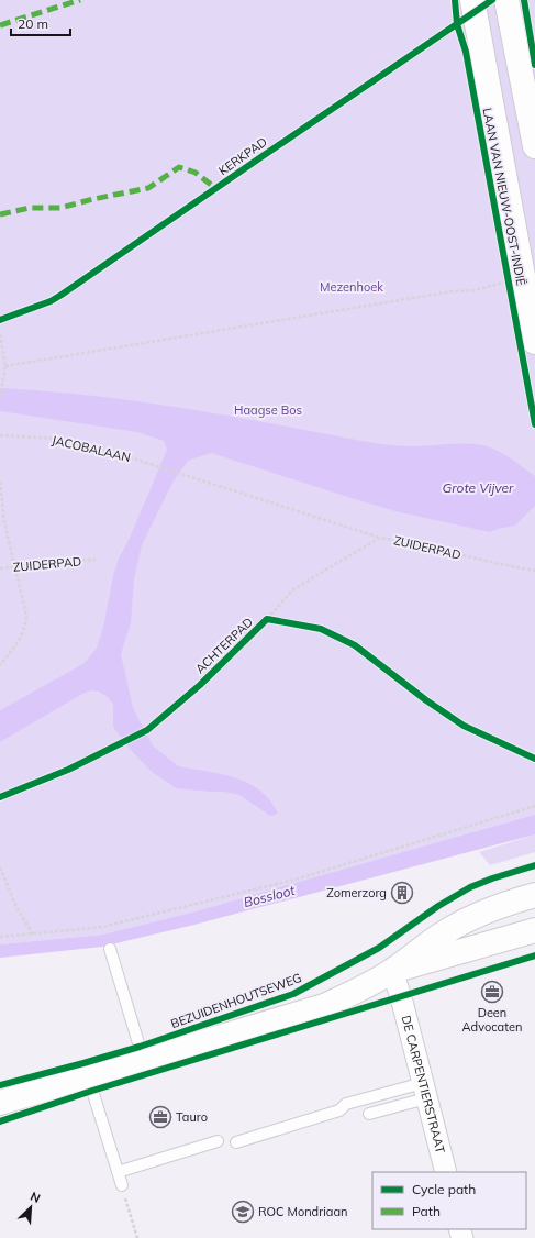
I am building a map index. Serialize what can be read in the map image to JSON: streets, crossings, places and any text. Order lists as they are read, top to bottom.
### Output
{
  "streets": {
    "street": ["LAAN VAN NIEUW-OOST-INDIË", "DE CARPENTIERSTRAAT"],
    "path": ["JACOBALAAN", "ZUIDERPAD"],
    "cycle path": ["KERKPAD", "ACHTERPAD", "BEZUIDENHOUTSEWEG"]
  },
  "crossings": [
    ["JACOBALAAN", "ZUIDERPAD"],
    ["ZUIDERPAD", "ACHTERPAD"]
  ],
  "water": ["Grote Vijver", "Bossloot"],
  "parks": ["Mezenhoek", "Haagse Bos"],
  "places": {
    "building": ["Zomerzorg"],
    "office": ["Deen Advocaten", "Tauro"],
    "school or university": ["ROC Mondriaan"]
  },
  "legend": ["Cycle path", "Path"],
  "scale_bar": "20 m",
  "north": "top right"
}
